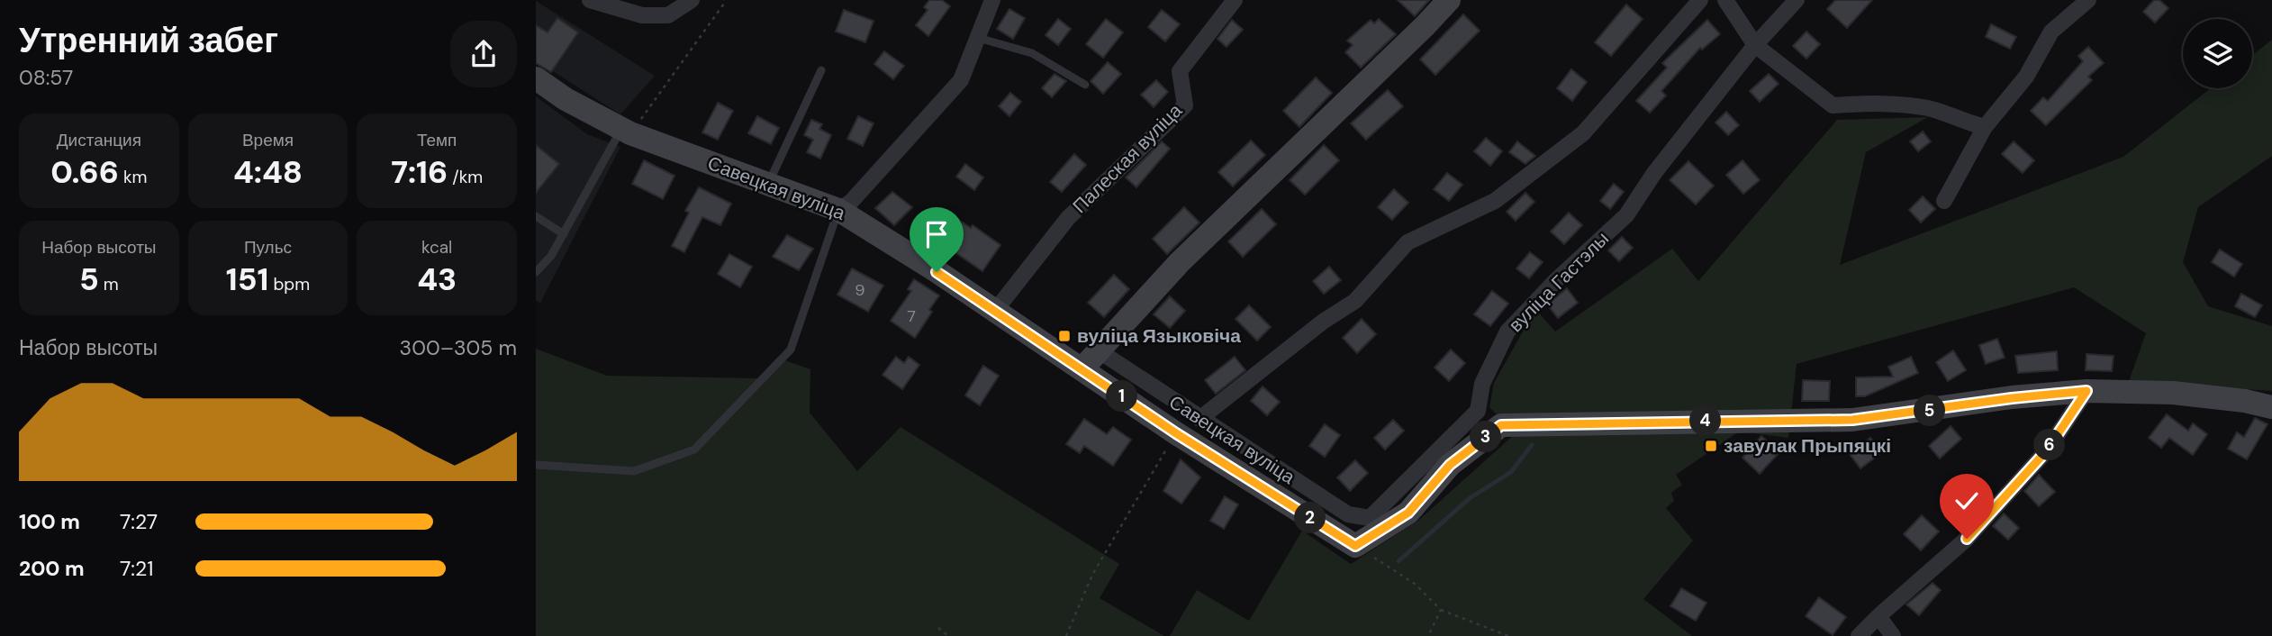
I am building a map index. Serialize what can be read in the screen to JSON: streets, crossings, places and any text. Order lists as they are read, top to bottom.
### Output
{
  "streets": {
    "street": ["Палеская вуліца", "Савецкая вуліца", "вуліца Гастэлы"]
  },
  "crossings": [
    ["Палеская вуліца", "Савецкая вуліца"],
    ["Савецкая вуліца", "вуліца Гастэлы"]
  ],
  "places": {
    "transit": ["вуліца Языковіча", "завулак Прыпяцкі"]
  },
  "house_numbers": ["9", "7"],
  "page": {
    "heading": ["Утренний забег", "08:57"],
    "stats": [
      ["Дистанция", "0.66 km"],
      ["Время", "4:48"],
      ["Темп", "7:16 /km"],
      ["Набор высоты", "5 m"],
      ["Пульс", "151 bpm"],
      ["kcal", "43"]
    ],
    "chart": ["Набор высоты", "300–305 m"],
    "pins": [
      "1",
      "5",
      "4",
      "3",
      "6",
      "2"
    ],
    "list": [
      {
        "name": "100 m",
        "note": "7:27"
      },
      {
        "name": "200 m",
        "note": "7:21"
      }
    ]
  }
}
